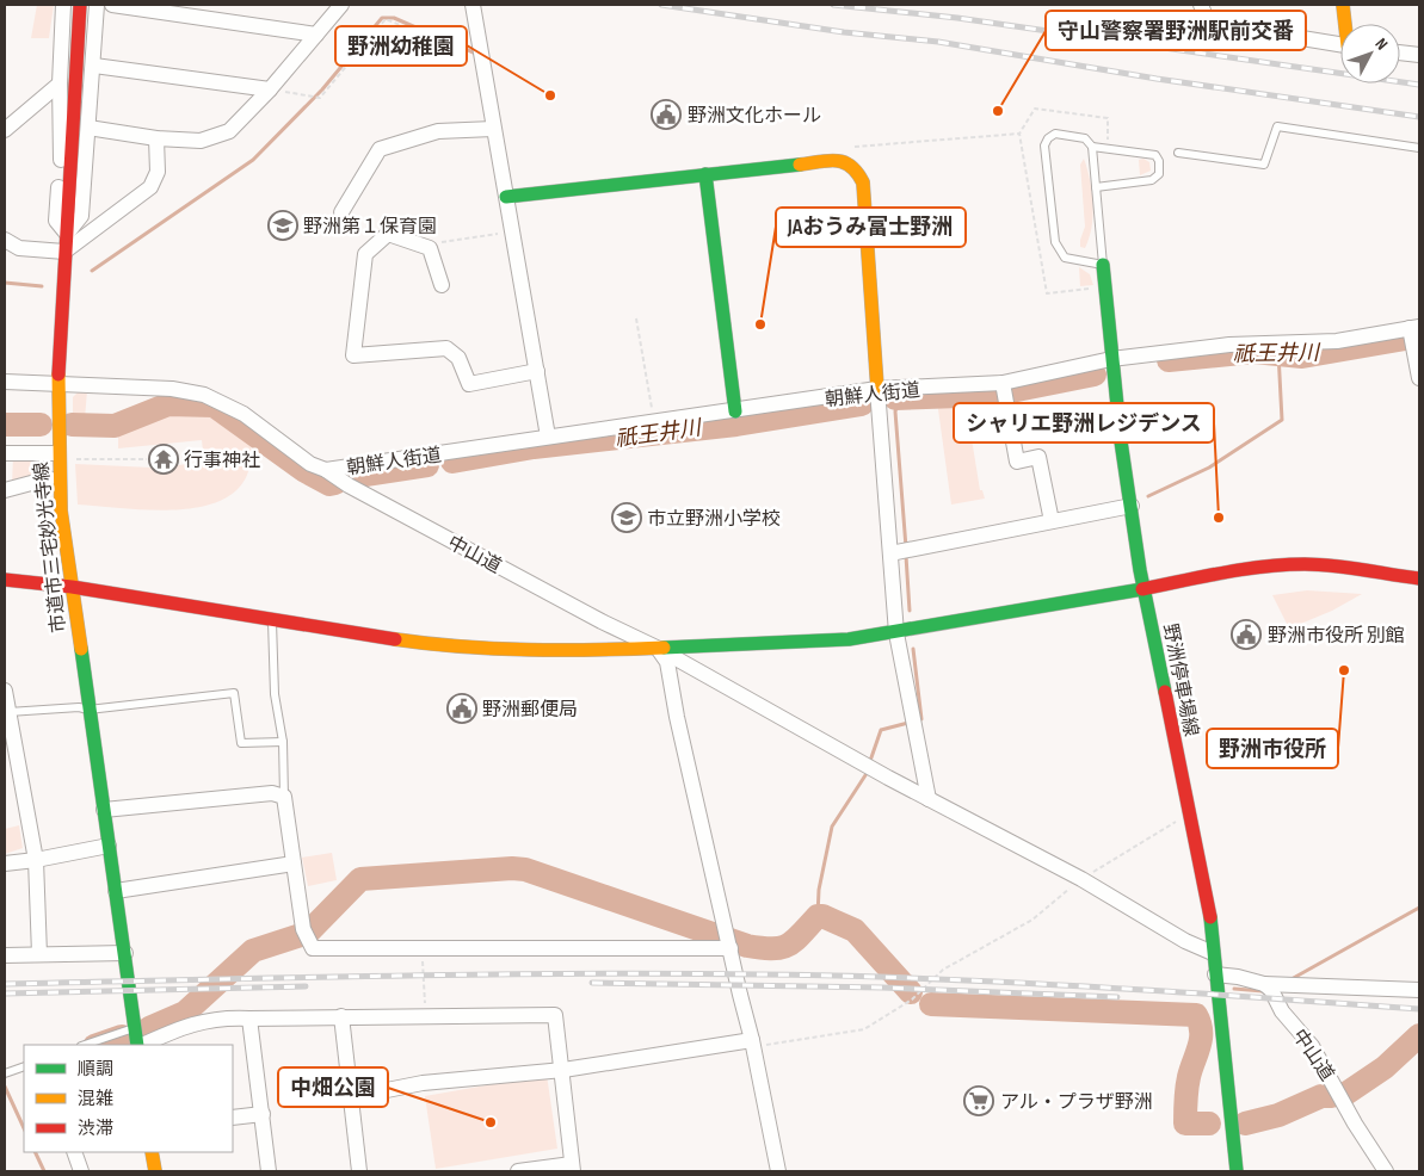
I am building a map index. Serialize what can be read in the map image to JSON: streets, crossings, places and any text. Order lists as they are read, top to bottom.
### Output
{
  "streets": {
    "street": [
      "朝鮮人街道",
      "市道市三宅妙光寺線",
      "中山道",
      "野洲停車場線"
    ]
  },
  "crossings": [
    ["朝鮮人街道", "中山道"],
    ["朝鮮人街道", "野洲停車場線"],
    ["市道市三宅妙光寺線", "中山道"],
    ["中山道", "野洲停車場線"]
  ],
  "water": ["祇王井川"],
  "places": {
    "other": [
      "野洲幼稚園",
      "守山警察署野洲駅前交番",
      "JAおうみ富士野洲",
      "シャリエ野洲レジデンス",
      "野洲市役所",
      "中畑公園"
    ],
    "public building": ["野洲文化ホール", "野洲市役所 別館", "野洲郵便局"],
    "school or university": ["野洲第１保育園", "市立野洲小学校"],
    "temple": ["行事神社"],
    "supermarket": ["アル・プラザ野洲"]
  },
  "legend": ["順調", "混雑", "渋滞"],
  "north": "top right"
}
